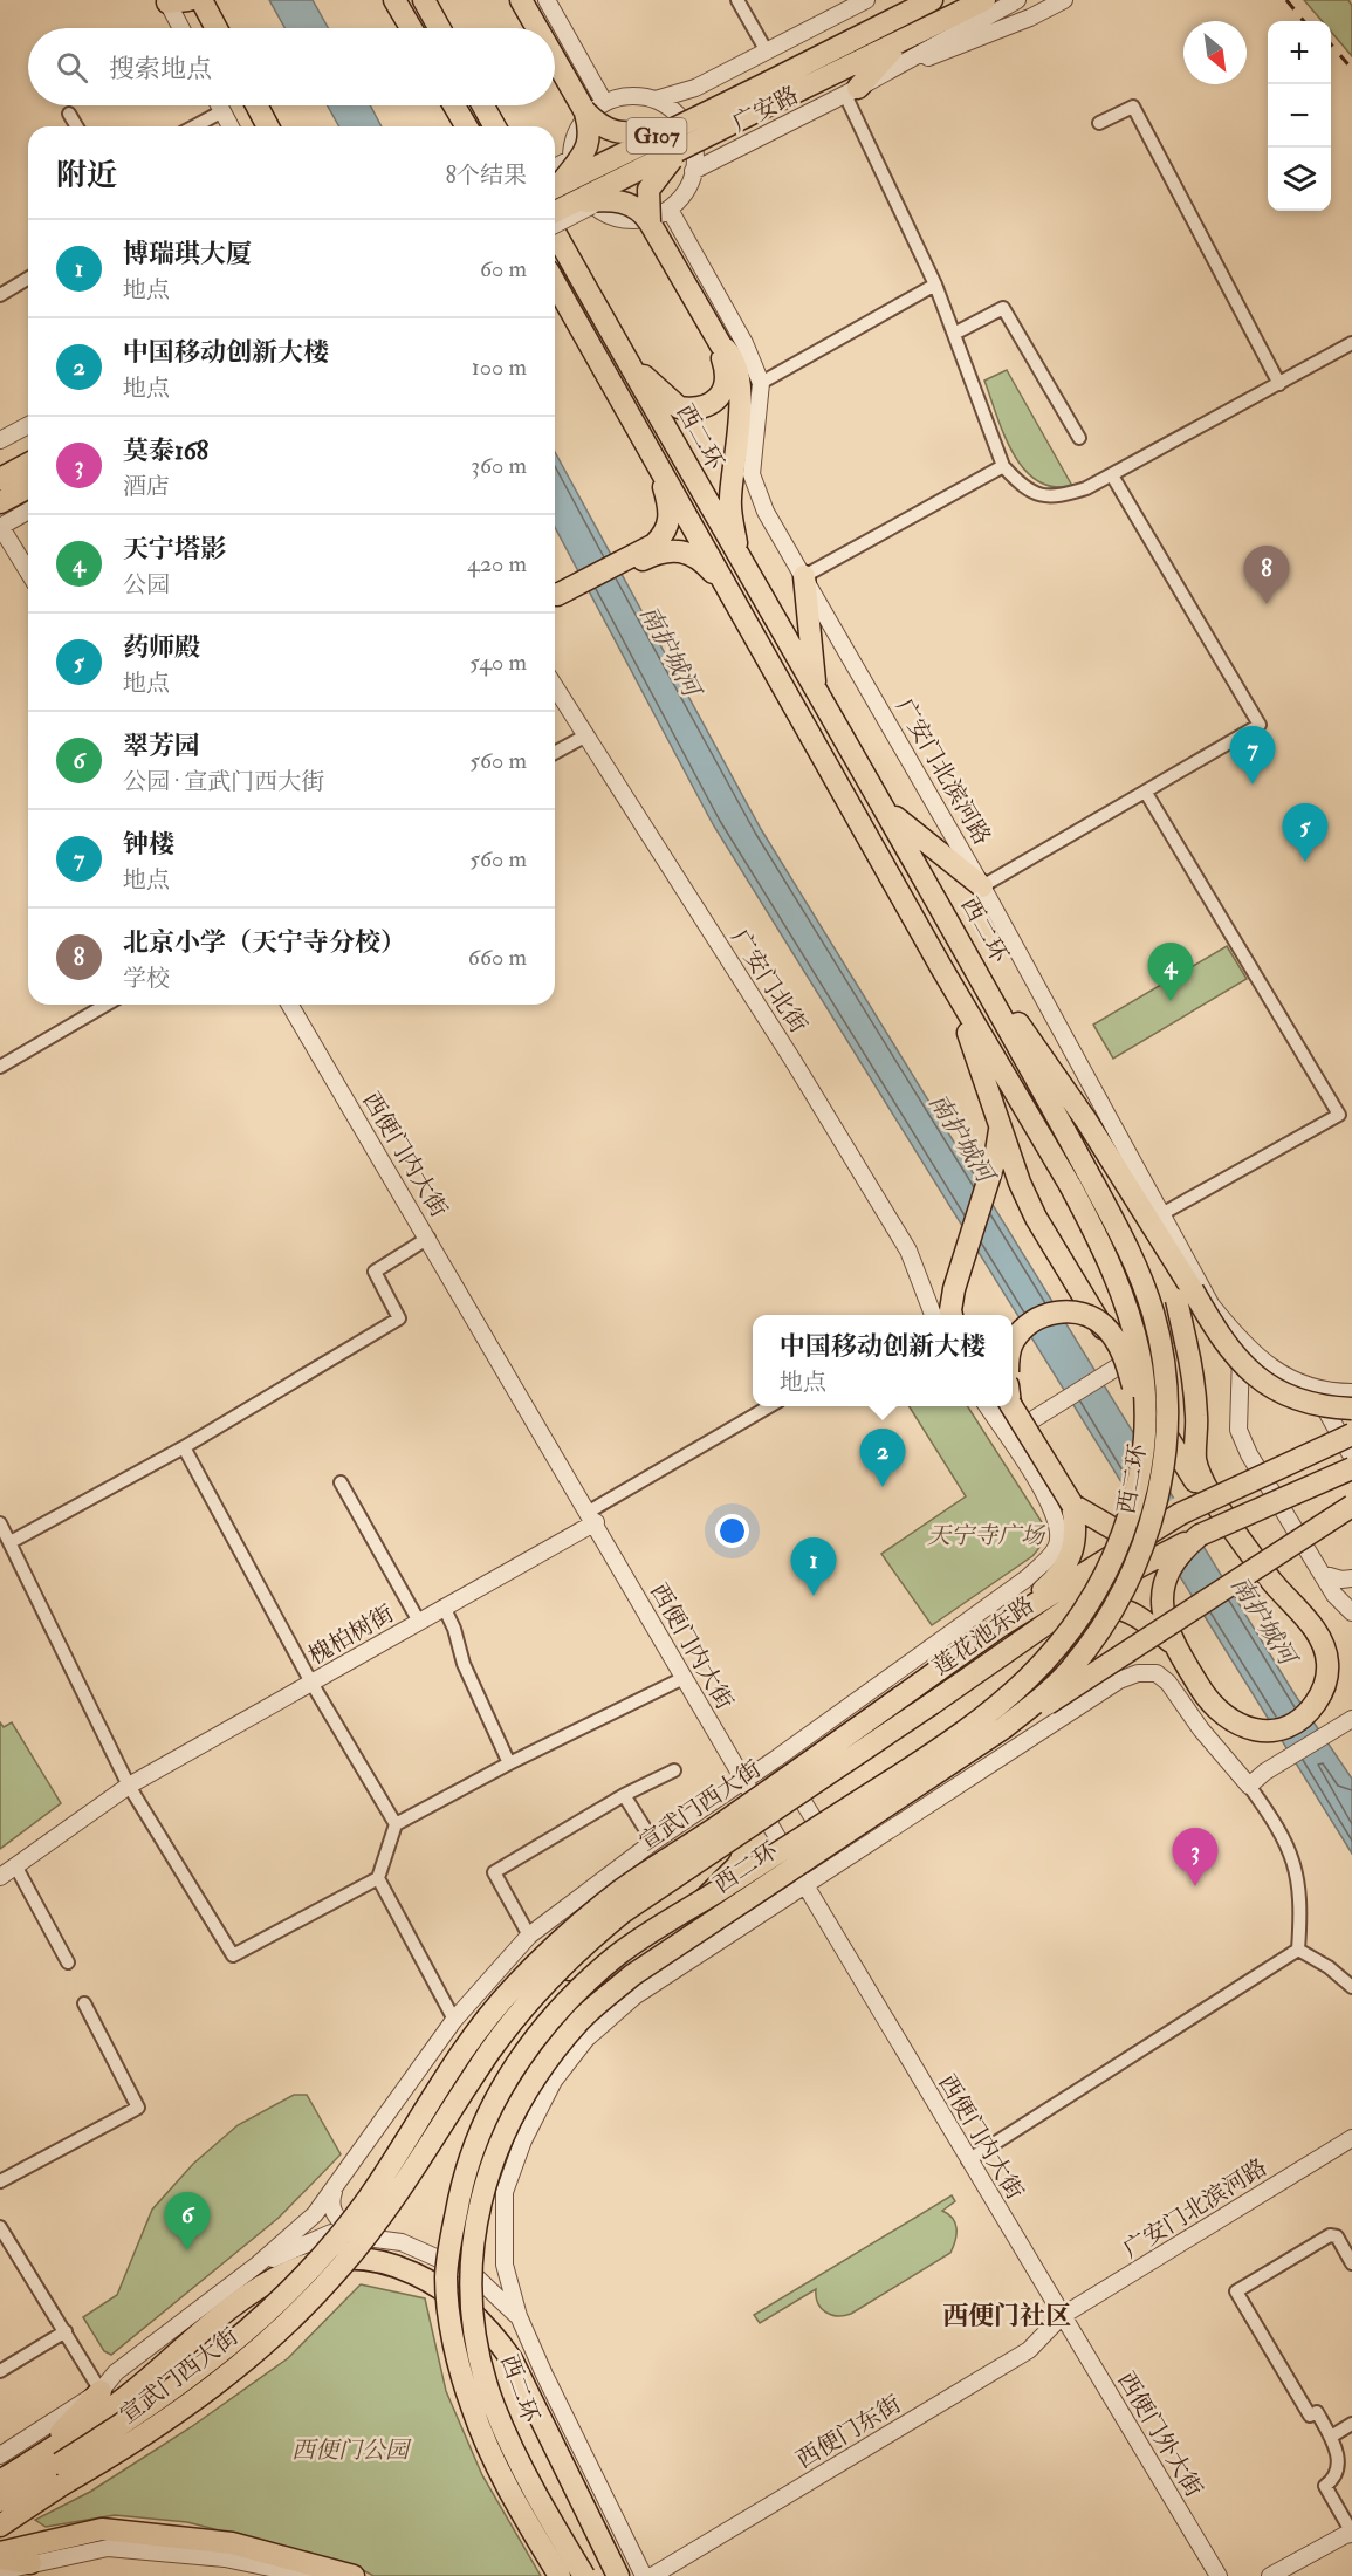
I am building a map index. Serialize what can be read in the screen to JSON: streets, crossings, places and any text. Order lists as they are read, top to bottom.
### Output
{
  "streets": {
    "main road": [
      "G107",
      "西二环",
      "莲花池东路",
      "宣武门西大街"
    ],
    "street": [
      "广安路",
      "广安门北滨河路",
      "广安门北街",
      "西便门内大街",
      "槐柏树街",
      "西便门东街",
      "西便门外大街"
    ]
  },
  "crossings": [
    ["广安门北滨河路", "西便门内大街"],
    ["广安门北滨河路", "西便门东街"],
    ["广安门北滨河路", "西便门外大街"],
    ["西便门内大街", "槐柏树街"],
    ["西便门内大街", "宣武门西大街"],
    ["西便门内大街", "西便门东街"],
    ["西便门内大街", "西便门外大街"],
    ["莲花池东路", "宣武门西大街"],
    ["西便门东街", "西便门外大街"]
  ],
  "districts": ["西便门社区"],
  "water": ["南护城河"],
  "parks": ["天宁寺广场", "西便门公园"],
  "north": "bottom right",
  "page": {
    "map_buttons": ["+", "−"],
    "search": "搜索地点",
    "heading": ["附近", "8个结果"],
    "list": [
      {
        "mark": "1",
        "name": "博瑞琪大厦",
        "note": "地点",
        "value": "60 m"
      },
      {
        "mark": "2",
        "name": "中国移动创新大楼",
        "note": "地点",
        "value": "100 m"
      },
      {
        "mark": "3",
        "name": "莫泰168",
        "note": "酒店",
        "value": "360 m"
      },
      {
        "mark": "4",
        "name": "天宁塔影",
        "note": "公园",
        "value": "420 m"
      },
      {
        "mark": "5",
        "name": "药师殿",
        "note": "地点",
        "value": "540 m"
      },
      {
        "mark": "6",
        "name": "翠芳园",
        "note": "公园 · 宣武门西大街",
        "value": "560 m"
      },
      {
        "mark": "7",
        "name": "钟楼",
        "note": "地点",
        "value": "560 m"
      },
      {
        "mark": "8",
        "name": "北京小学（天宁寺分校）",
        "note": "学校",
        "value": "660 m"
      }
    ],
    "pins": [
      "8",
      "7",
      "5",
      "4",
      "2",
      "1",
      "3",
      "6"
    ],
    "popup": ["中国移动创新大楼", "地点"]
  }
}
